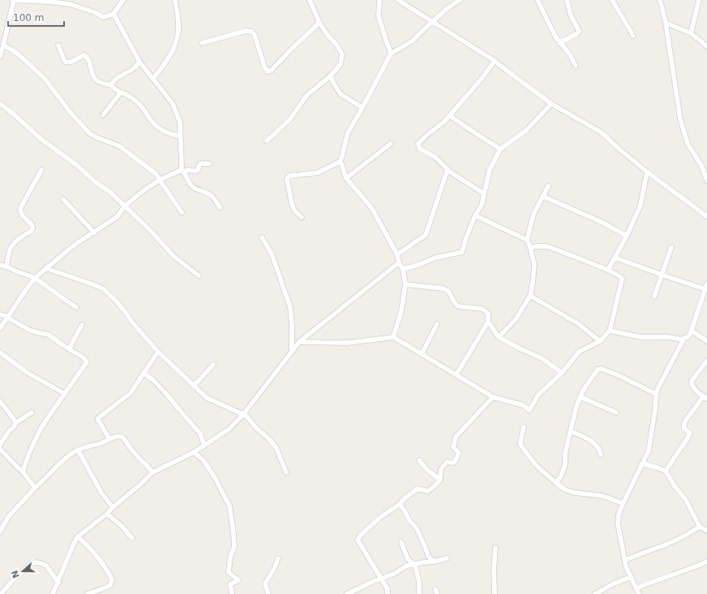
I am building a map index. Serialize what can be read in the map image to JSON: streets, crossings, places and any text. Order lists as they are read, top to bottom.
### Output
{
  "scale_bar": "100 m",
  "north": "left"
}
